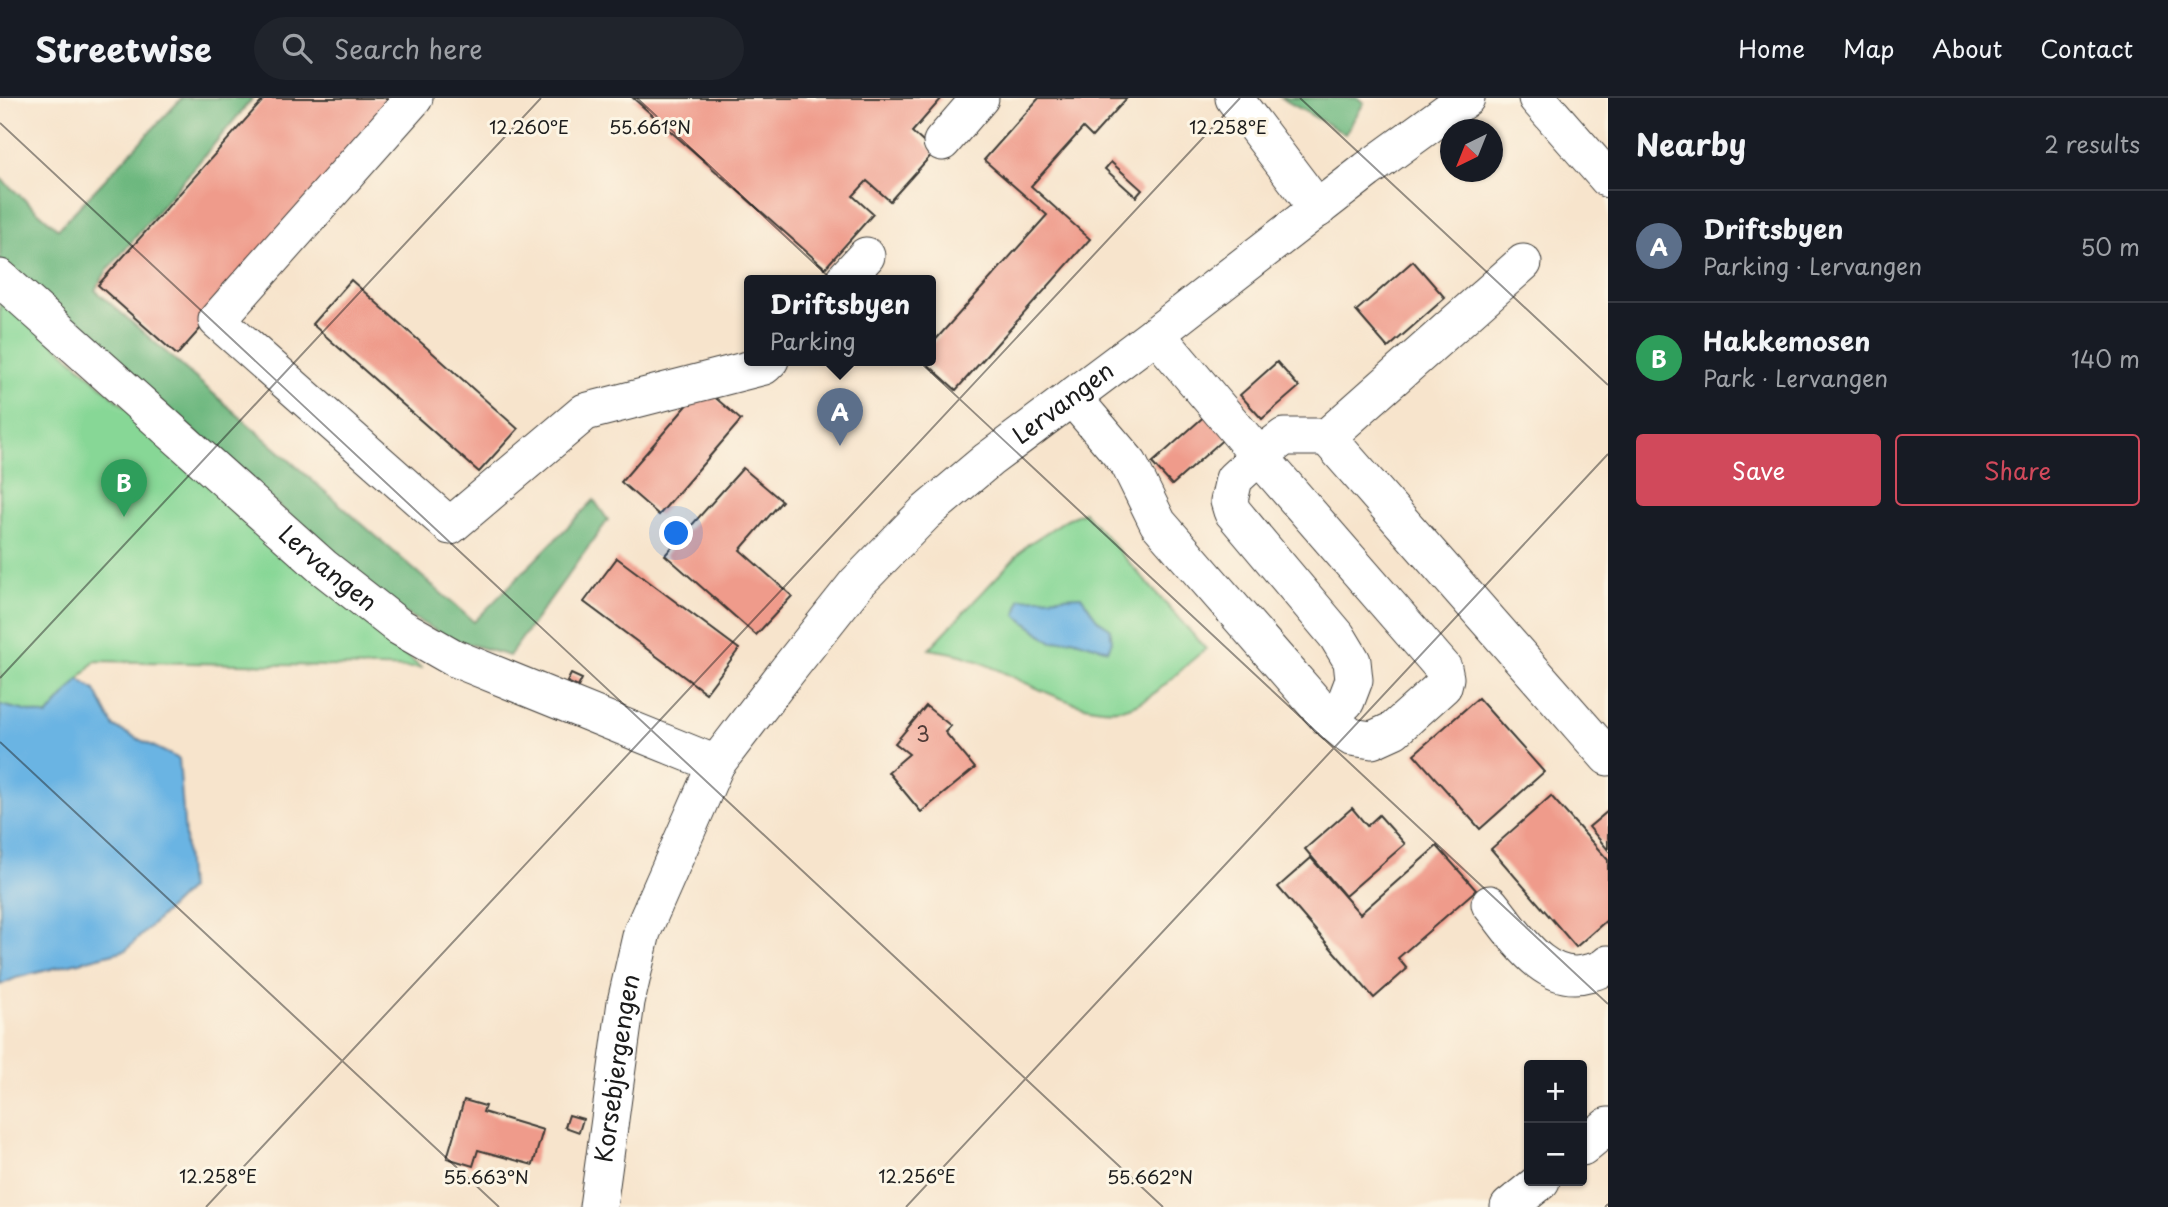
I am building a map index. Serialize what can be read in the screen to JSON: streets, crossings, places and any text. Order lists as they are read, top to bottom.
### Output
{
  "streets": {
    "street": ["Lervangen", "Korsebjergengen"]
  },
  "crossings": [
    ["Lervangen", "Korsebjergengen"]
  ],
  "house_numbers": ["3"],
  "north": "bottom left",
  "page": {
    "header": "Streetwise",
    "search": "Search here",
    "nav": [
      "Home",
      "Map",
      "About",
      "Contact"
    ],
    "heading": ["Nearby", "2 results"],
    "list": [
      {
        "mark": "A",
        "name": "Driftsbyen",
        "note": "Parking · Lervangen",
        "value": "50 m"
      },
      {
        "mark": "B",
        "name": "Hakkemosen",
        "note": "Park · Lervangen",
        "value": "140 m"
      }
    ],
    "popup": ["Driftsbyen", "Parking"],
    "pins": ["A", "B"],
    "buttons": ["Save", "Share"],
    "map_buttons": ["+", "−"]
  },
  "coordinates": [
    "55.661°N",
    "12.260°E",
    "12.258°E",
    "12.256°E",
    "55.663°N",
    "55.662°N"
  ]
}
